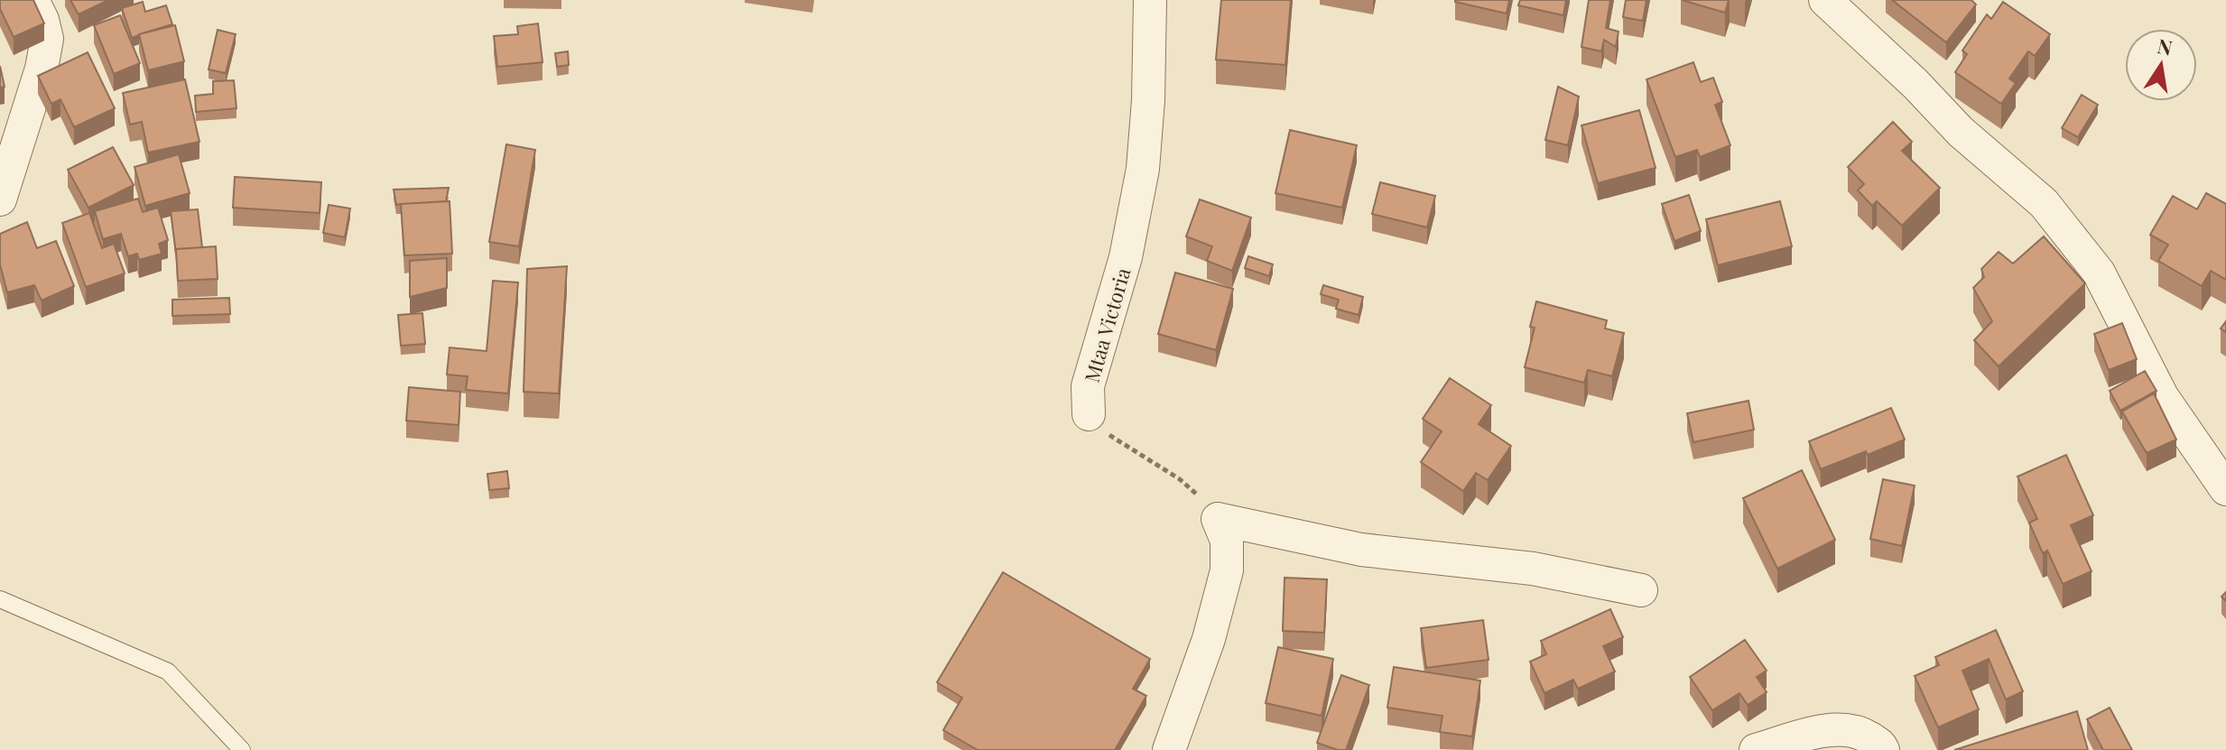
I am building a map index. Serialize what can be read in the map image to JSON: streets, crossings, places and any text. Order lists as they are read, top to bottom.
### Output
{
  "streets": {
    "street": ["Mtaa Victoria"]
  },
  "north": "top"
}
